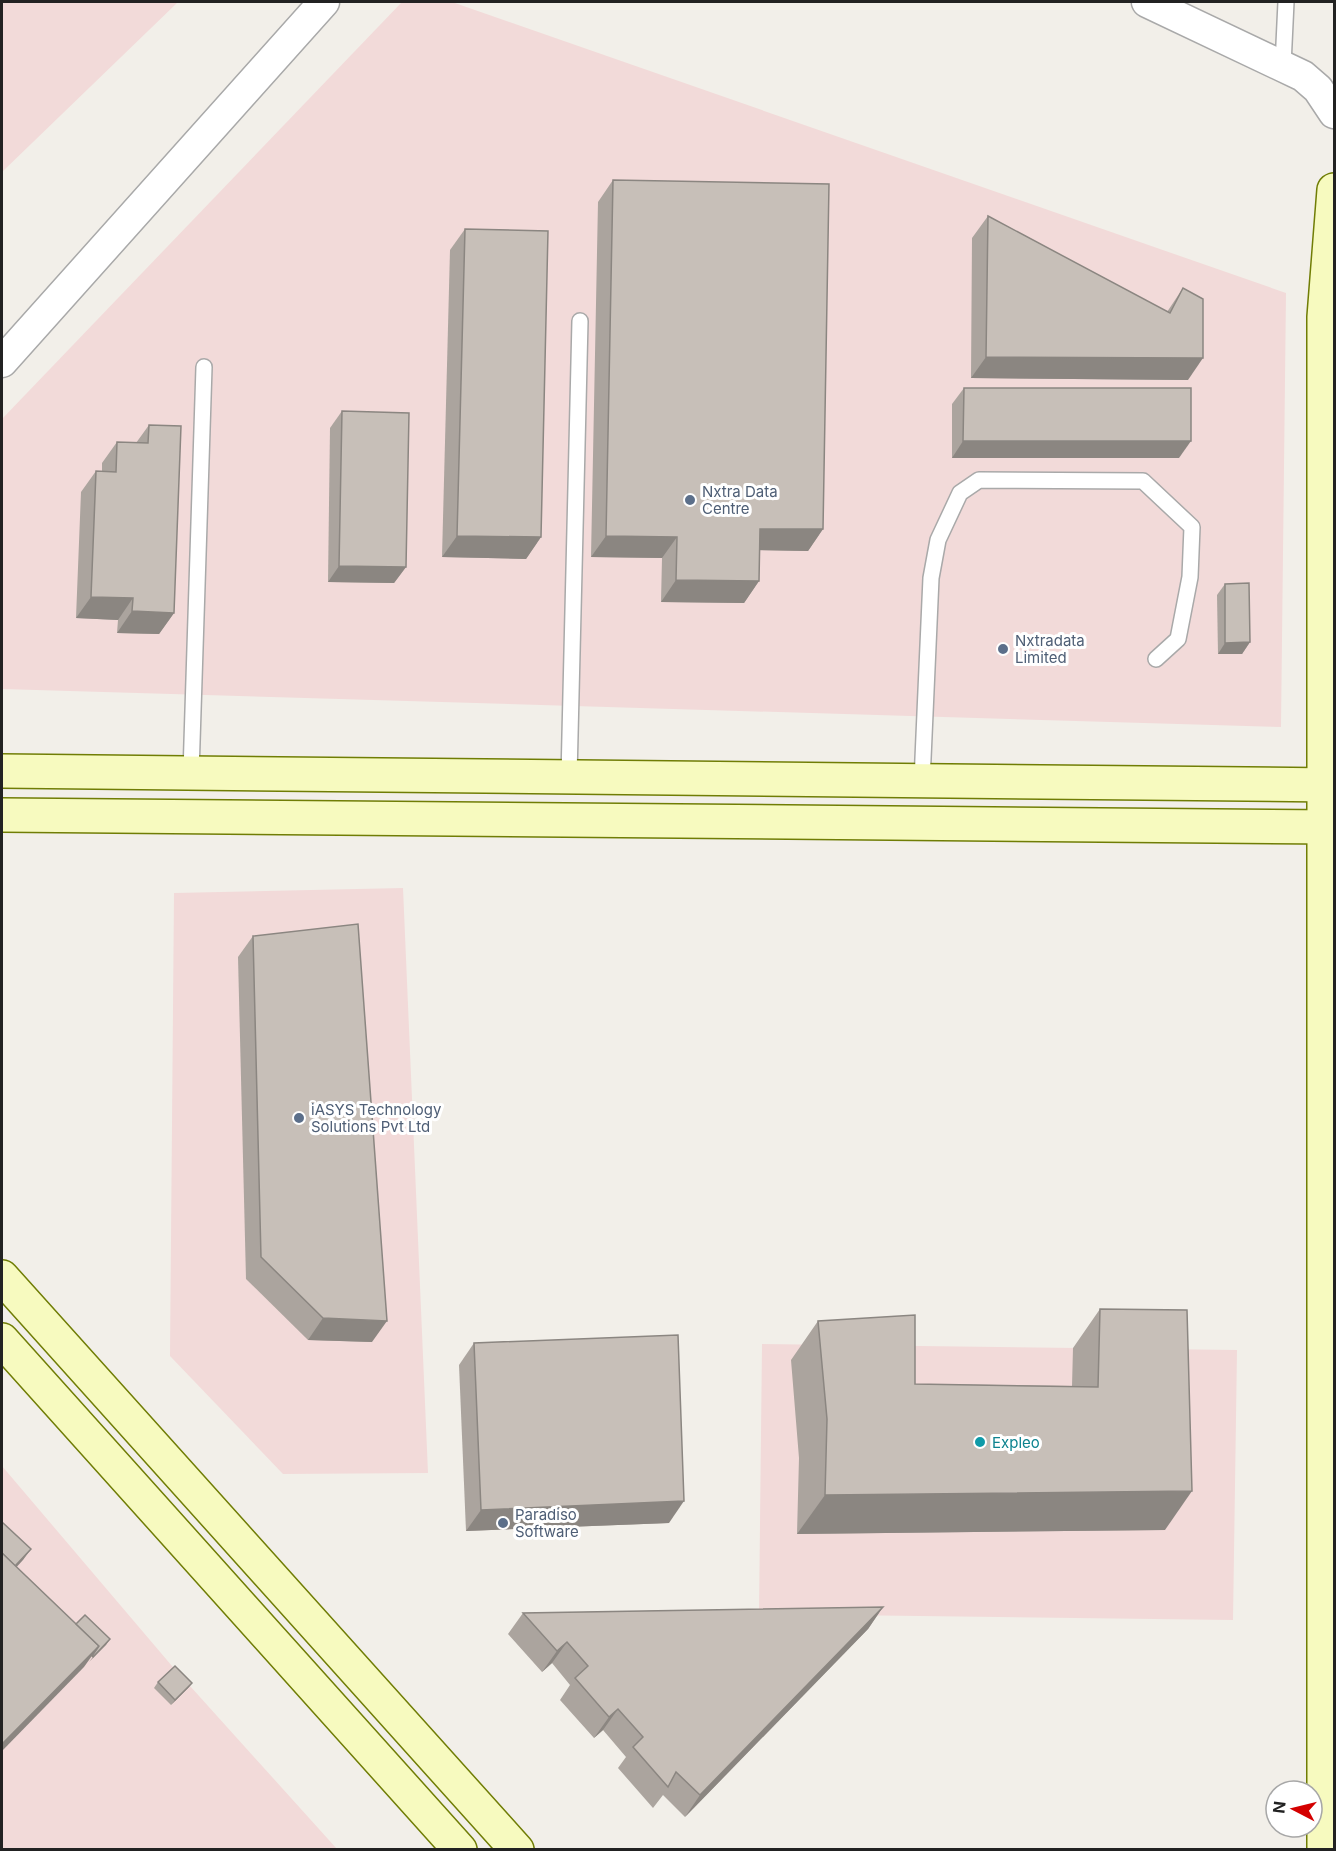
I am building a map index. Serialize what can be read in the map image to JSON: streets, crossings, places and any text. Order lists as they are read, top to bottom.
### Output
{
  "places": [
    "Nxtra Data Centre",
    "Nxtradata Limited",
    "iASYS Technology Solutions Pvt Ltd",
    "Expleo",
    "Paradiso Software"
  ],
  "north": "left"
}
